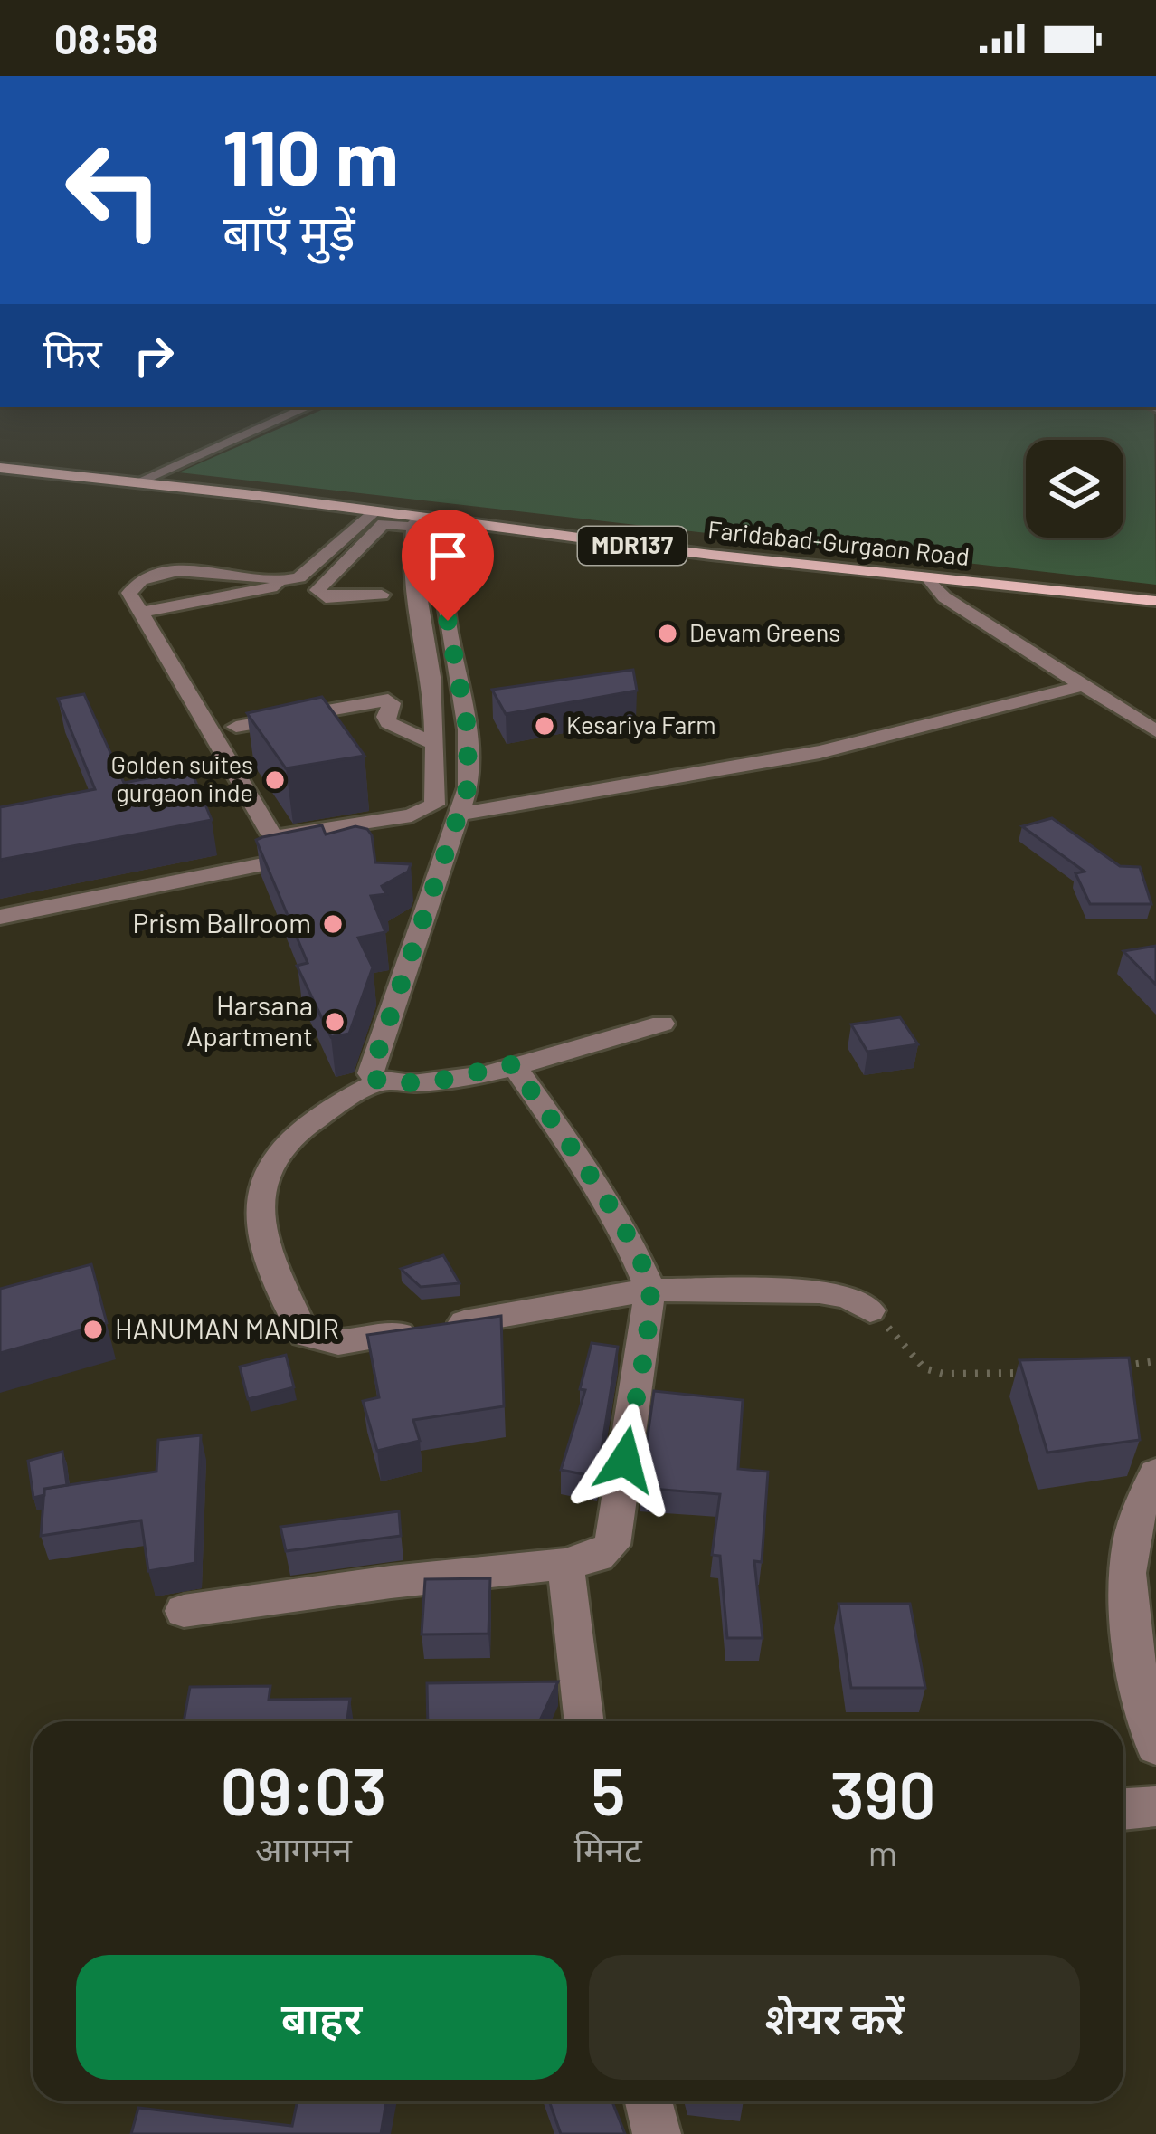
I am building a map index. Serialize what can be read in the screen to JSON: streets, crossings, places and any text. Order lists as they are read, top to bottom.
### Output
{
  "streets": {
    "main road": ["Faridabad-Gurgaon Road", "MDR137"]
  },
  "places": [
    "Devam Greens",
    "Kesariya Farm",
    "Golden suites gurgaon inde",
    "Prism Ballroom",
    "Harsana Apartment",
    "HANUMAN MANDIR"
  ],
  "page": {
    "status": "08:58",
    "turn": ["110 m", "बाएँ मुड़ें"],
    "then": "फिर",
    "eta": [
      "09:03",
      "आगमन",
      "5",
      "मिनट",
      "390",
      "m"
    ],
    "buttons": ["बाहर", "शेयर करें"]
  }
}
